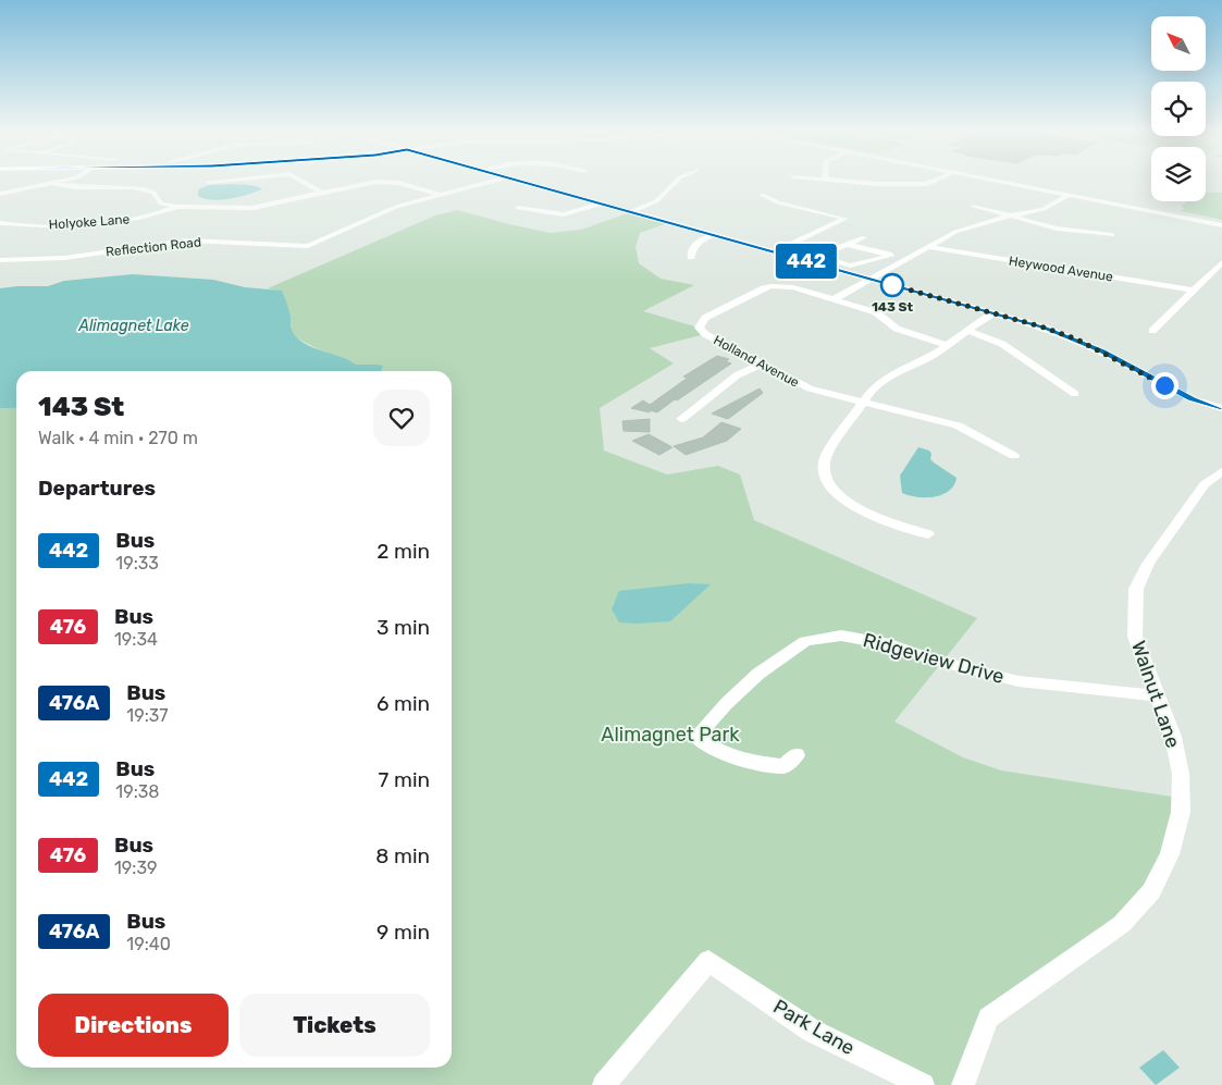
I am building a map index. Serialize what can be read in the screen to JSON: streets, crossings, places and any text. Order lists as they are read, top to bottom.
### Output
{
  "streets": {
    "street": [
      "Holyoke Lane",
      "Reflection Road",
      "Heywood Avenue",
      "Holland Avenue",
      "Ridgeview Drive",
      "Walnut Lane",
      "Park Lane"
    ]
  },
  "crossings": [
    ["Ridgeview Drive", "Walnut Lane"]
  ],
  "water": ["Alimagnet Lake"],
  "parks": ["Alimagnet Park"],
  "places": ["143 St"],
  "lines": ["bus line 442"],
  "north": "top left",
  "page": {
    "on_map": "442",
    "heading": [
      ["143 St", "Walk · 4 min · 270 m"],
      "Departures"
    ],
    "list": [
      {
        "mark": "442",
        "name": "Bus",
        "note": "19:33",
        "value": "2 min"
      },
      {
        "mark": "476",
        "name": "Bus",
        "note": "19:34",
        "value": "3 min"
      },
      {
        "mark": "476A",
        "name": "Bus",
        "note": "19:37",
        "value": "6 min"
      },
      {
        "mark": "442",
        "name": "Bus",
        "note": "19:38",
        "value": "7 min"
      },
      {
        "mark": "476",
        "name": "Bus",
        "note": "19:39",
        "value": "8 min"
      },
      {
        "mark": "476A",
        "name": "Bus",
        "note": "19:40",
        "value": "9 min"
      }
    ],
    "buttons": ["Directions", "Tickets"]
  }
}
